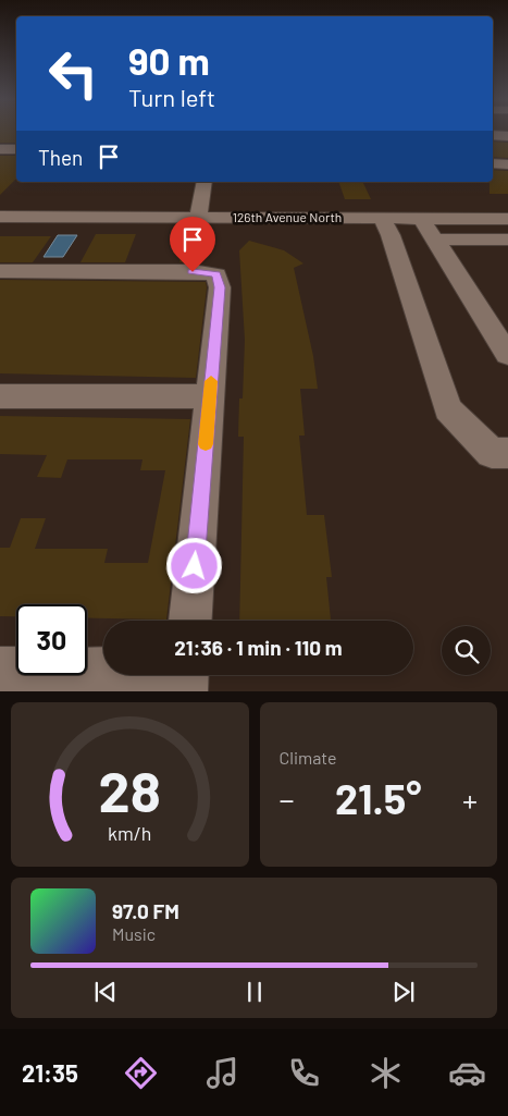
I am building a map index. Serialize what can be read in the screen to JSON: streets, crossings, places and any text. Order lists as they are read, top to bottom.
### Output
{
  "streets": {
    "street": ["126th Avenue North"]
  },
  "page": {
    "turn": ["90 m", "Turn left"],
    "then": "Then",
    "limit": "30",
    "trip": "21:36 · 1 min · 110 m",
    "tile": "Climate",
    "heat": ["−", "21.5°", "+"],
    "song": ["97.0 FM", "Music"],
    "tabs": "21:35",
    "gauge": ["28", "km/h"]
  }
}
